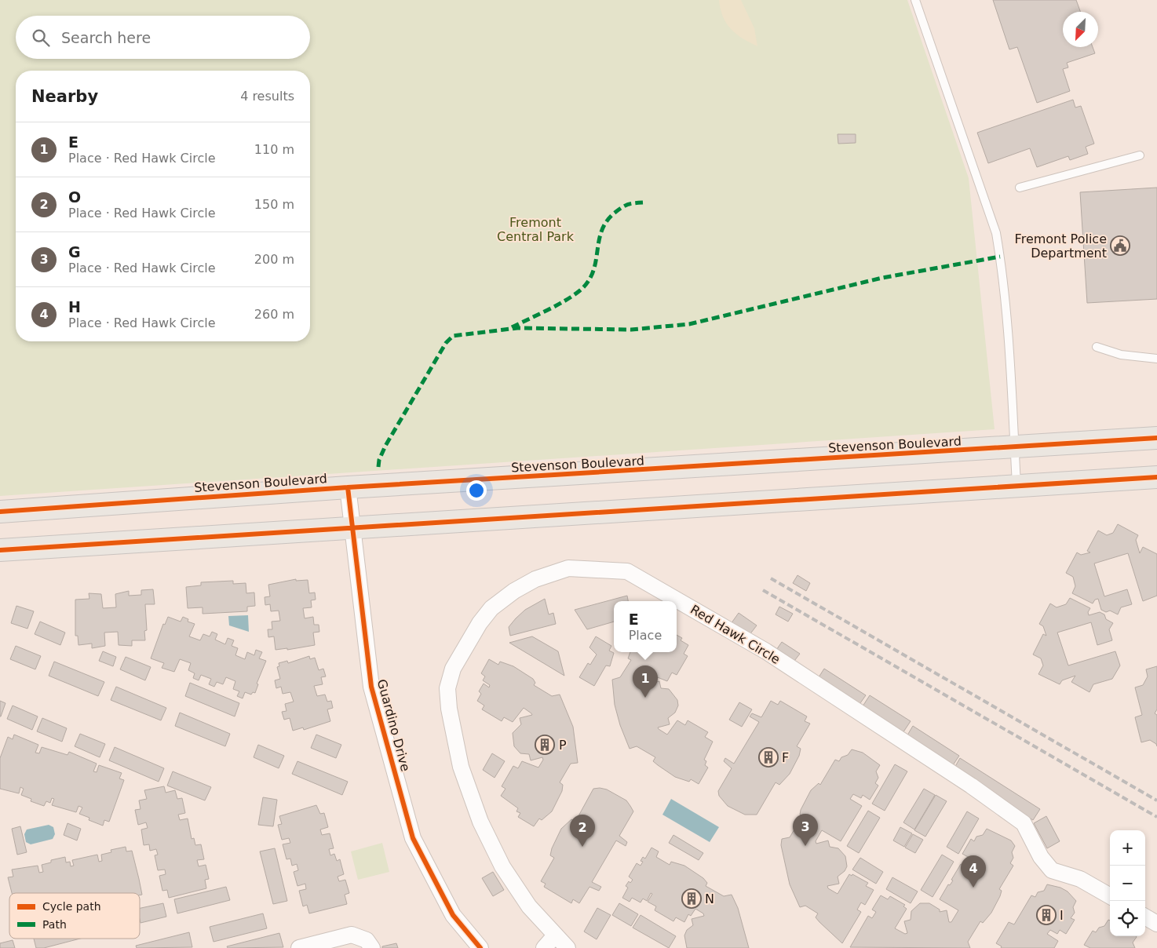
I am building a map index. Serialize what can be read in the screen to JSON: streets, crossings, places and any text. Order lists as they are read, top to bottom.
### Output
{
  "streets": {
    "main road": ["Stevenson Boulevard"],
    "street": ["Red Hawk Circle", "Guardino Drive"]
  },
  "crossings": [
    ["Stevenson Boulevard", "Guardino Drive"]
  ],
  "parks": ["Fremont Central Park"],
  "places": {
    "public building": ["Fremont Police Department"],
    "building": [
      "P",
      "F",
      "N",
      "I"
    ]
  },
  "legend": ["Cycle path", "Path"],
  "north": "bottom left",
  "page": {
    "search": "Search here",
    "heading": ["Nearby", "4 results"],
    "list": [
      {
        "mark": "1",
        "name": "E",
        "note": "Place · Red Hawk Circle",
        "value": "110 m"
      },
      {
        "mark": "2",
        "name": "O",
        "note": "Place · Red Hawk Circle",
        "value": "150 m"
      },
      {
        "mark": "3",
        "name": "G",
        "note": "Place · Red Hawk Circle",
        "value": "200 m"
      },
      {
        "mark": "4",
        "name": "H",
        "note": "Place · Red Hawk Circle",
        "value": "260 m"
      }
    ],
    "popup": ["E", "Place"],
    "pins": [
      "1",
      "3",
      "2",
      "4"
    ],
    "map_buttons": ["+", "−"]
  }
}
